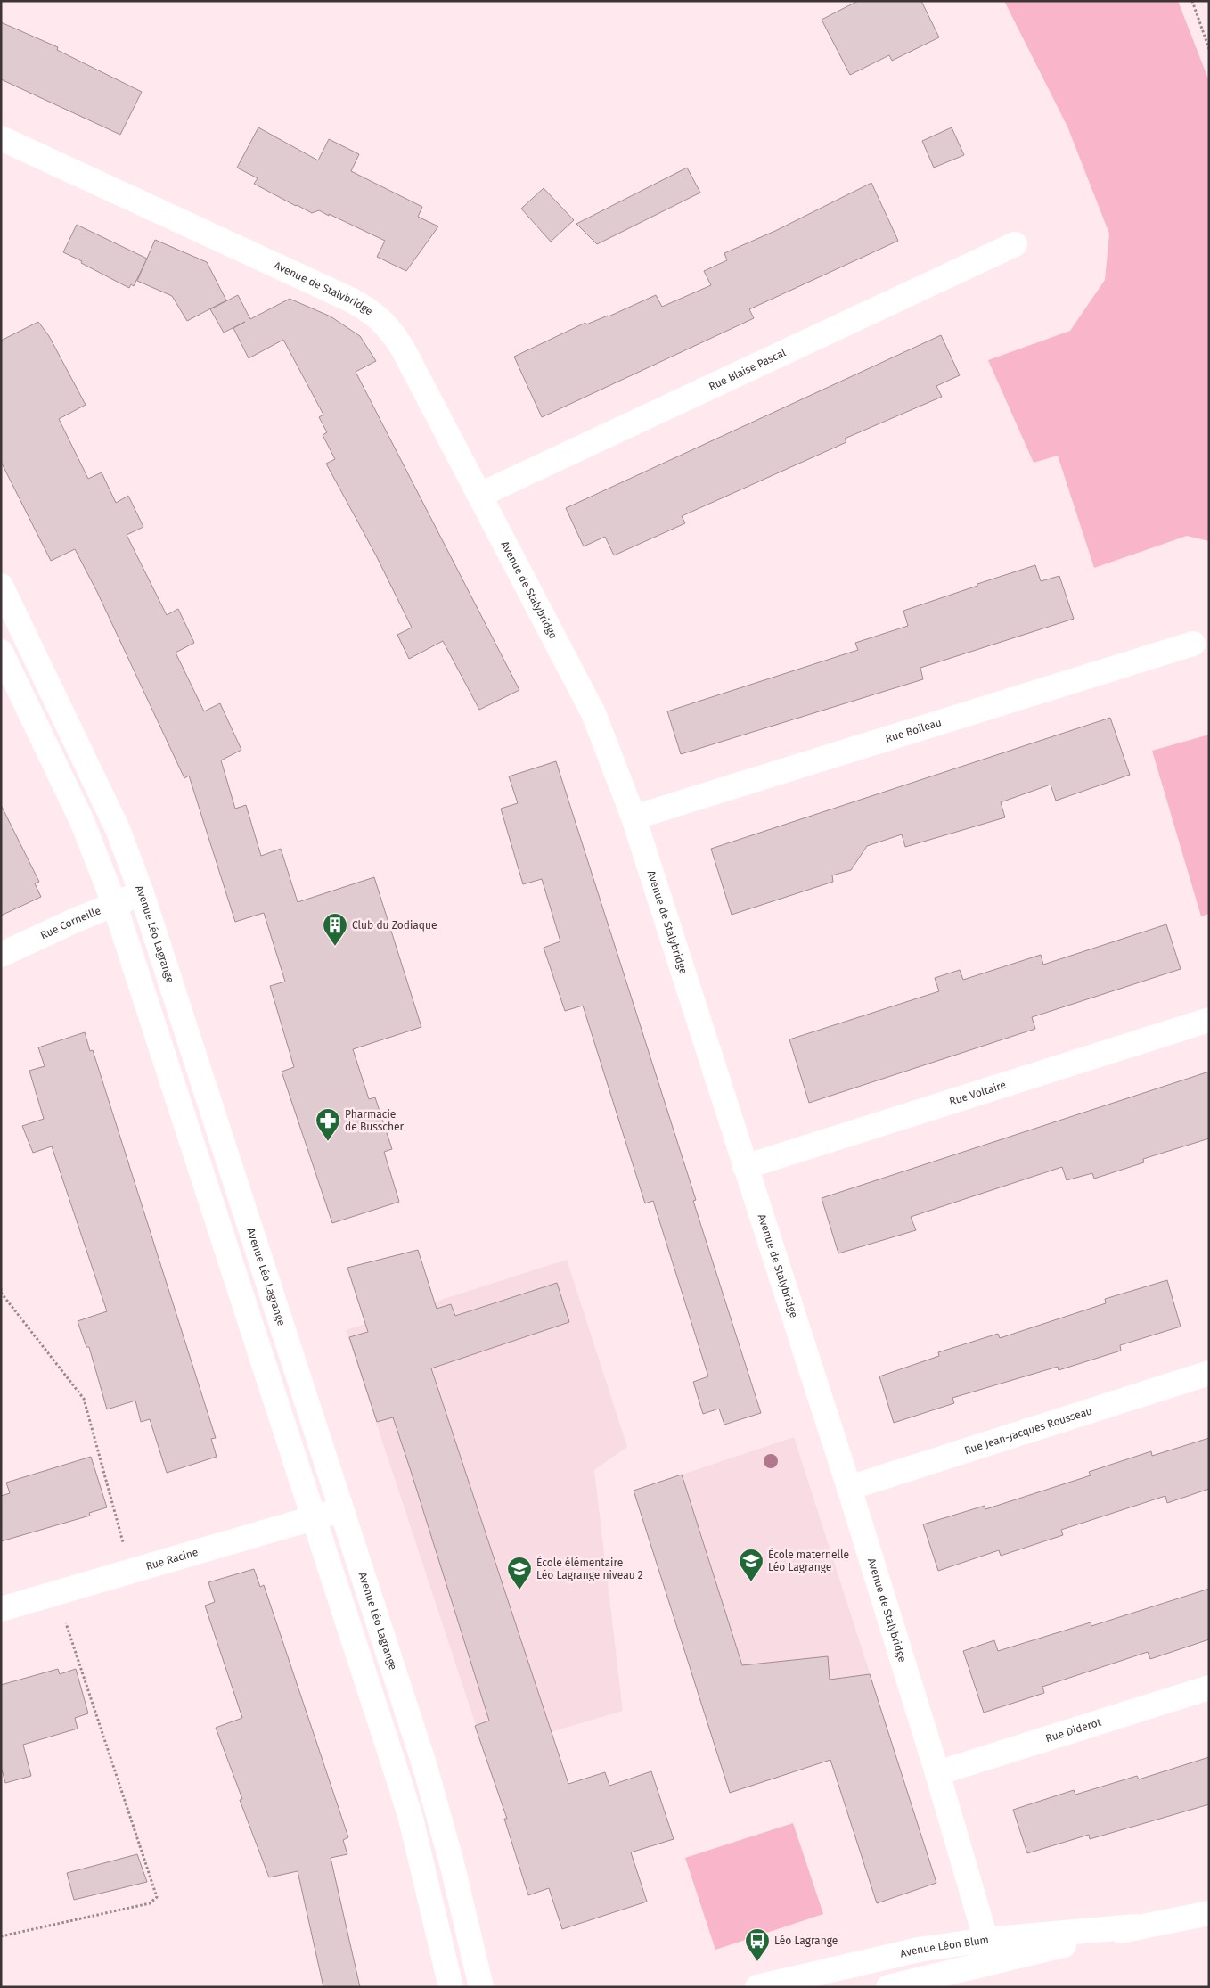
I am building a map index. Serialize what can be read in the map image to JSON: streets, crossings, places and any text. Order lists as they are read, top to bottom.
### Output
{
  "streets": {
    "street": [
      "Avenue de Stalybridge",
      "Rue Blaise Pascal",
      "Rue Boileau",
      "Rue Corneille",
      "Avenue Léo Lagrange",
      "Rue Voltaire",
      "Rue Jean-Jacques Rousseau",
      "Rue Racine",
      "Rue Diderot",
      "Avenue Léon Blum"
    ]
  },
  "crossings": [
    ["Avenue de Stalybridge", "Rue Blaise Pascal"],
    ["Avenue de Stalybridge", "Rue Boileau"],
    ["Avenue de Stalybridge", "Rue Voltaire"],
    ["Avenue de Stalybridge", "Rue Jean-Jacques Rousseau"],
    ["Avenue de Stalybridge", "Rue Diderot"],
    ["Avenue de Stalybridge", "Avenue Léon Blum"],
    ["Rue Corneille", "Avenue Léo Lagrange"],
    ["Avenue Léo Lagrange", "Rue Racine"]
  ],
  "places": {
    "building": ["Club du Zodiaque"],
    "pharmacy": ["Pharmacie de Busscher"],
    "school or university": ["École maternelle Léo Lagrange", "École élémentaire Léo Lagrange niveau 2"],
    "bus stop": ["Léo Lagrange"]
  }
}
